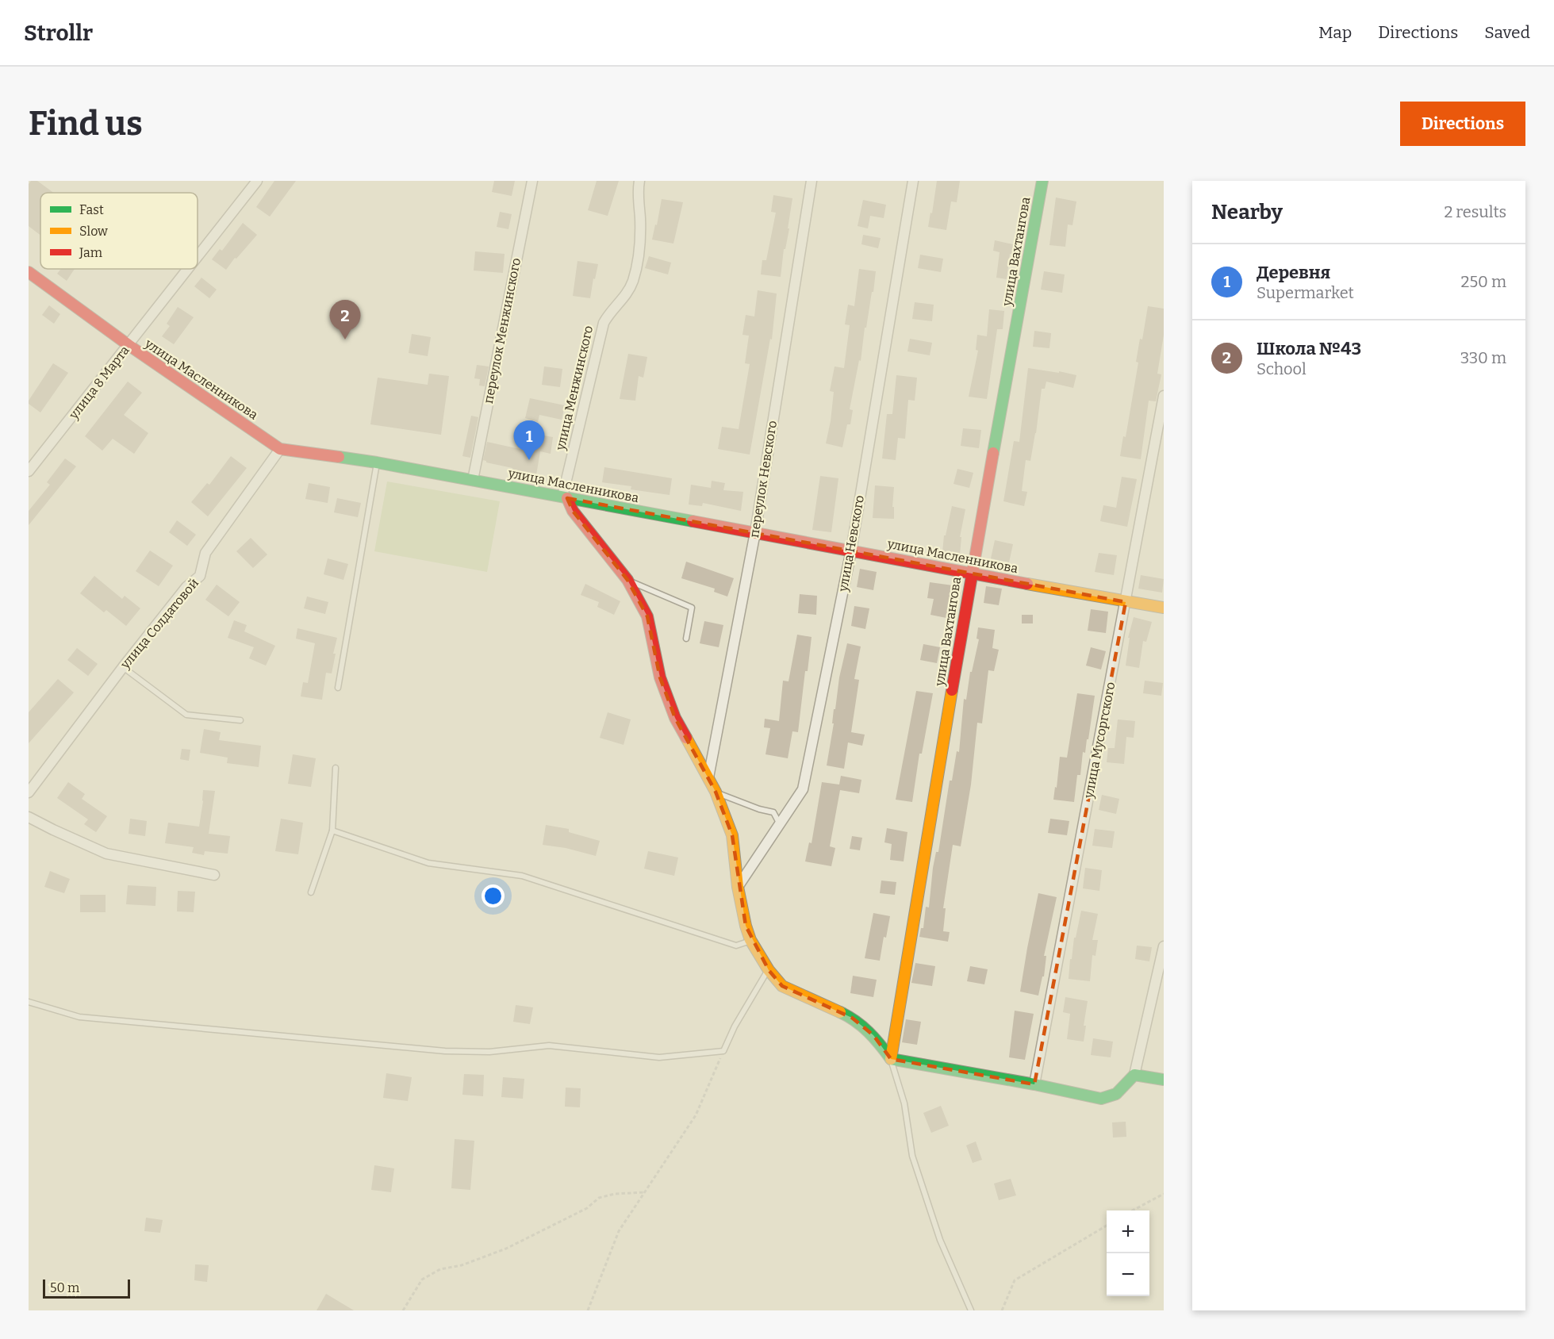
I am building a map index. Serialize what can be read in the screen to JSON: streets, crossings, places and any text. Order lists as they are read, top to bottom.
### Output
{
  "streets": {
    "street": [
      "улица Вахтангова",
      "переулок Менжинского",
      "улица Масленникова",
      "улица 8 Марта",
      "улица Менжинского",
      "переулок Невского",
      "улица Невского",
      "улица Солдатовой",
      "улица Мусоргского"
    ]
  },
  "crossings": [
    ["улица Вахтангова", "улица Масленникова"],
    ["переулок Менжинского", "улица Масленникова"],
    ["улица Масленникова", "улица 8 Марта"],
    ["улица Масленникова", "улица Менжинского"],
    ["улица Масленникова", "переулок Невского"],
    ["улица Масленникова", "улица Невского"],
    ["улица Масленникова", "улица Солдатовой"],
    ["улица Масленникова", "улица Мусоргского"]
  ],
  "legend": ["Fast", "Slow", "Jam"],
  "scale_bar": "50 m",
  "page": {
    "header": "Strollr",
    "nav": ["Map", "Directions", "Saved"],
    "buttons": "Directions",
    "title": "Find us",
    "heading": ["Nearby", "2 results"],
    "list": [
      {
        "mark": "1",
        "name": "Деревня",
        "note": "Supermarket",
        "value": "250 m"
      },
      {
        "mark": "2",
        "name": "Школа №43",
        "note": "School",
        "value": "330 m"
      }
    ],
    "pins": ["2", "1"],
    "map_buttons": ["+", "−"],
    "scale": "50 m"
  }
}
